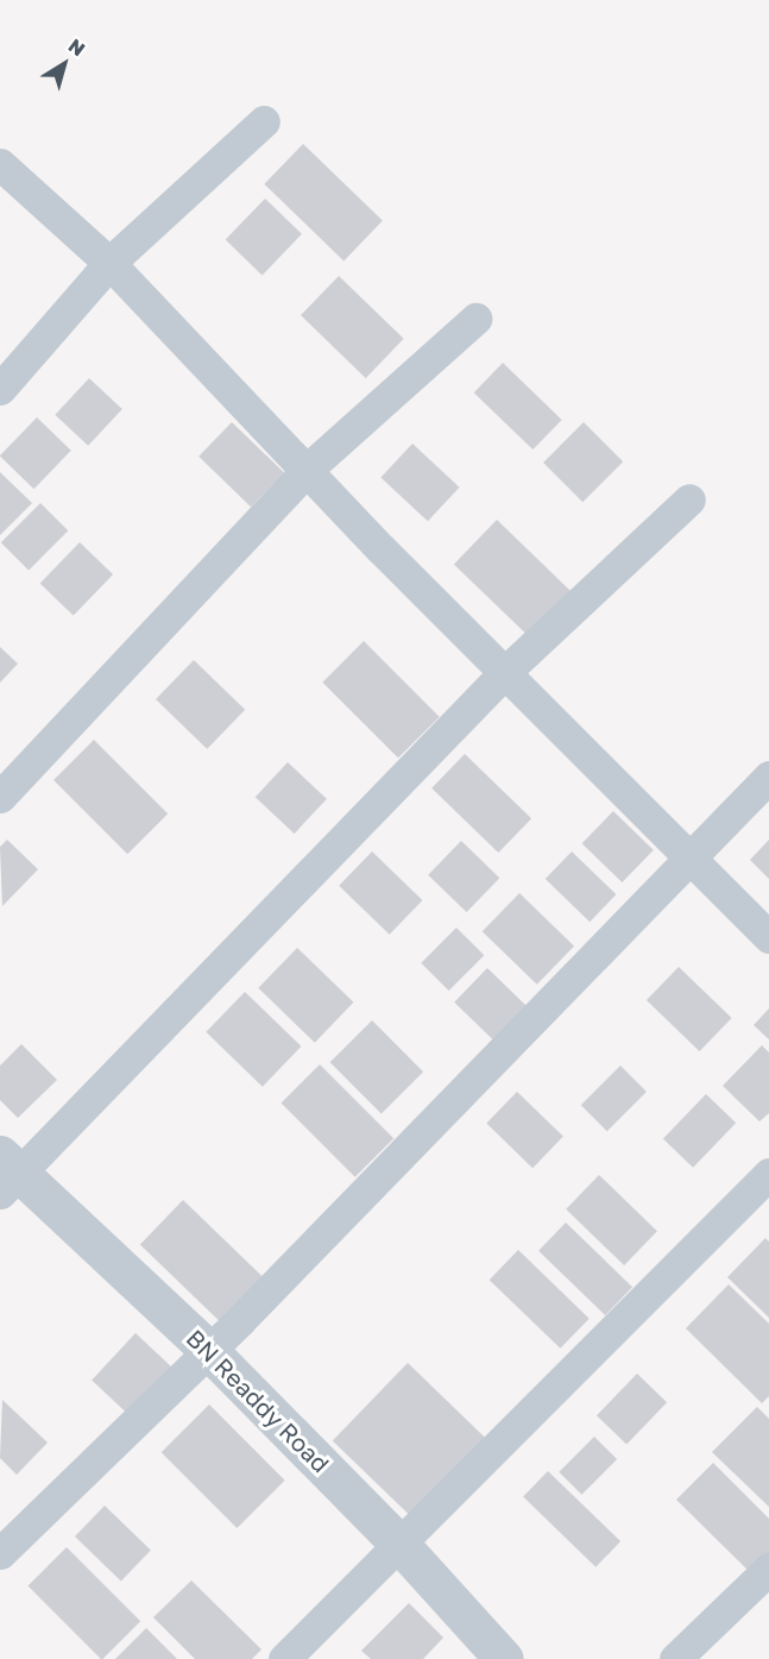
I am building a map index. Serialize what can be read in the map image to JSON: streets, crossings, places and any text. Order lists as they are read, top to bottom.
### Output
{
  "streets": {
    "street": ["BN Readdy Road"]
  },
  "north": "top right"
}
